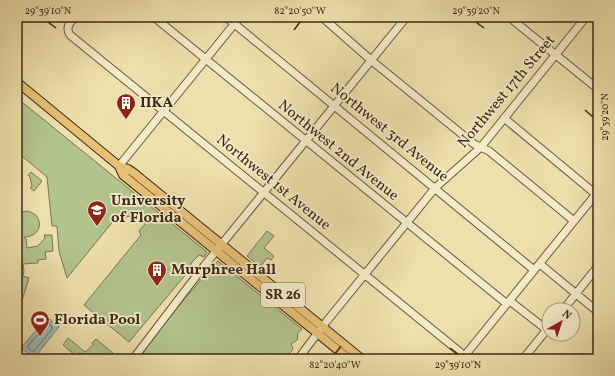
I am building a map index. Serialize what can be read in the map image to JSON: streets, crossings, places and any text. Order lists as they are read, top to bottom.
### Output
{
  "streets": {
    "main road": ["SR 26"],
    "street": [
      "Northwest 17th Street",
      "Northwest 3rd Avenue",
      "Northwest 2nd Avenue",
      "Northwest 1st Avenue"
    ]
  },
  "crossings": [
    ["Northwest 17th Street", "Northwest 3rd Avenue"],
    ["Northwest 17th Street", "Northwest 2nd Avenue"],
    ["Northwest 17th Street", "Northwest 1st Avenue"],
    ["Northwest 17th Street", "SR 26"]
  ],
  "places": {
    "building": ["ΠΚΑ", "Murphree Hall"],
    "school or university": ["University of Florida"],
    "sports": ["Florida Pool"]
  },
  "north": "top right",
  "coordinates": [
    "29°39'10\"N",
    "82°20'50\"W",
    "29°39'20\"N",
    "82°20'40\"W"
  ]
}
